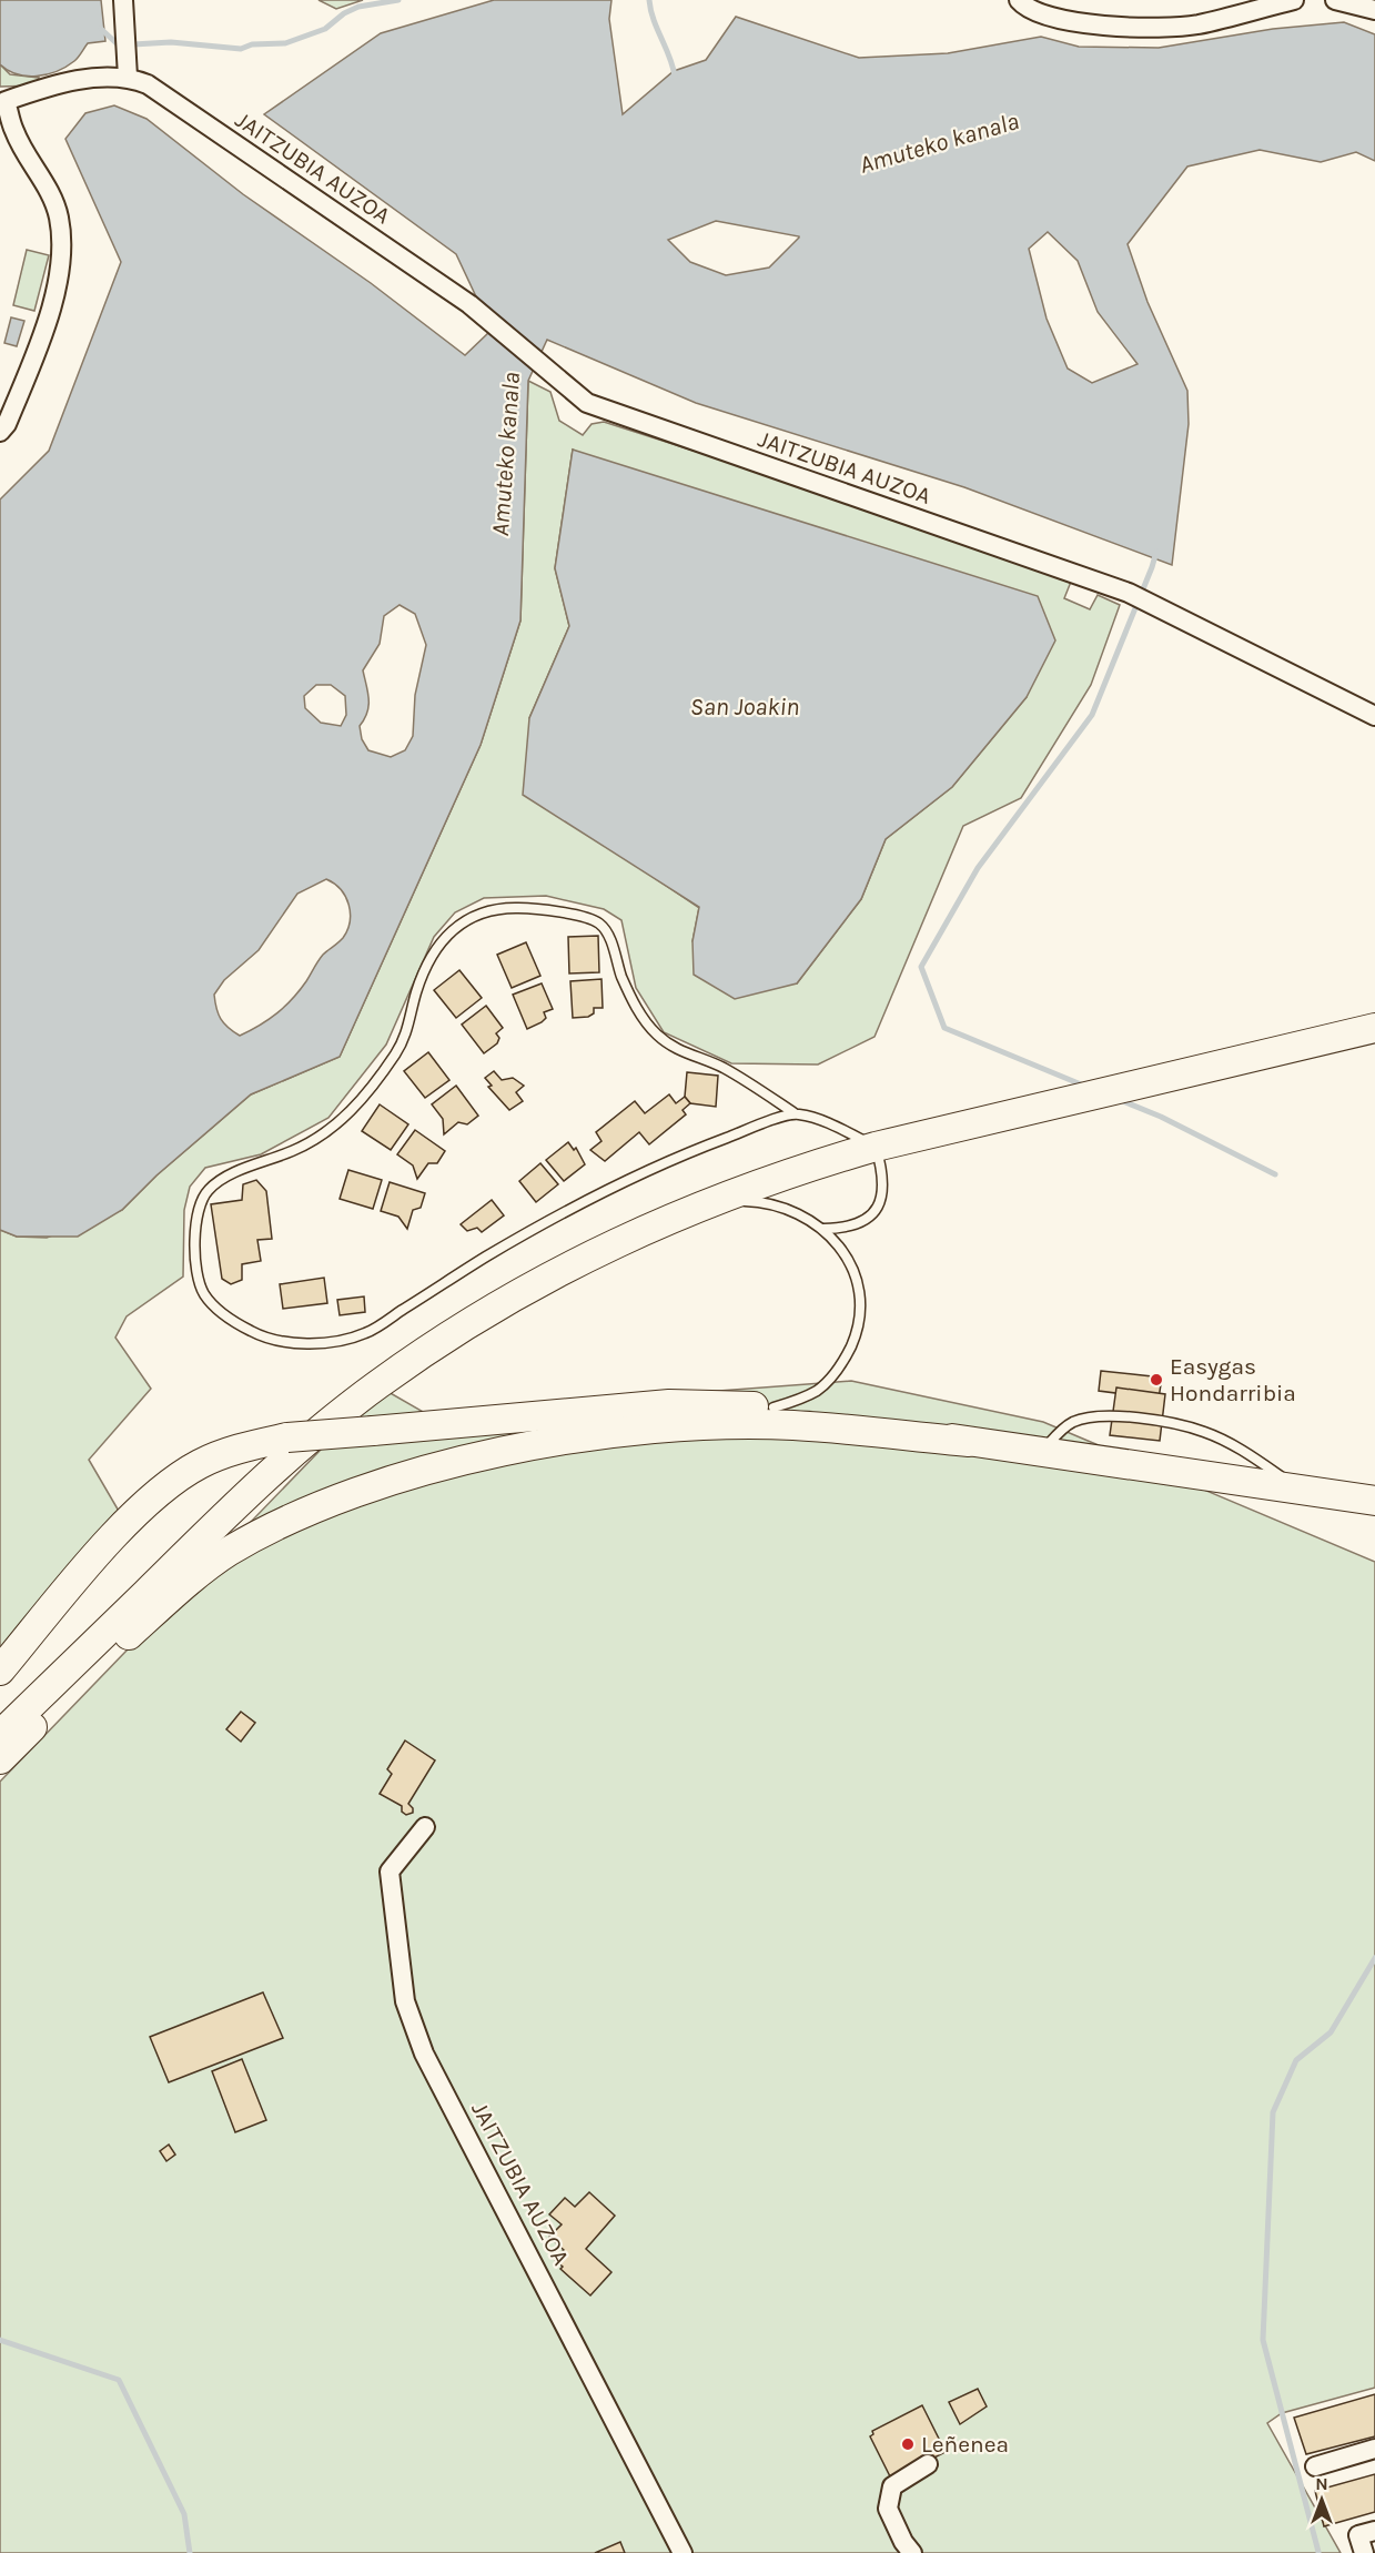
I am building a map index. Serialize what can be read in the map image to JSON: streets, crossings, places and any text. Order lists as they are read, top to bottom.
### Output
{
  "streets": {
    "street": ["JAITZUBIA AUZOA"]
  },
  "water": ["Amuteko kanala", "San Joakin"],
  "places": ["Easygas Hondarribia", "Leñenea"],
  "north": "top"
}
